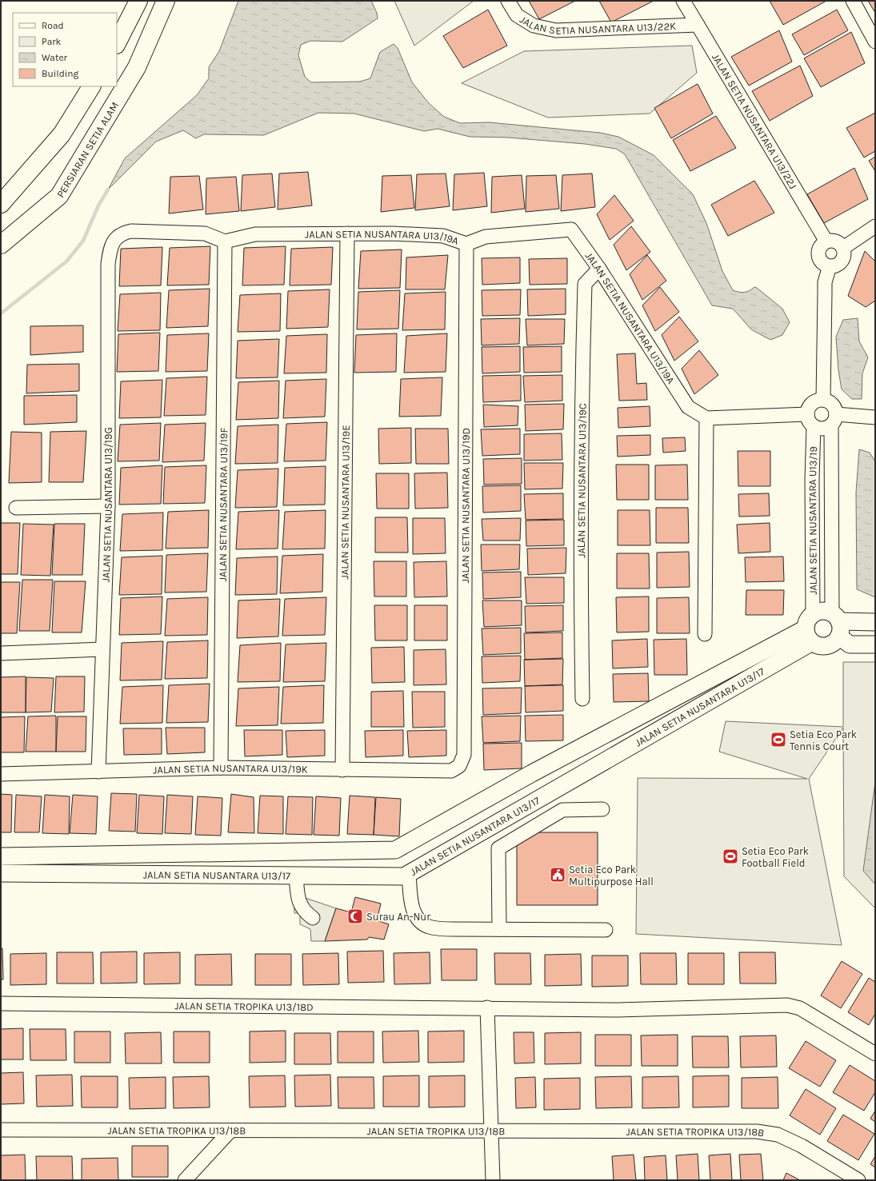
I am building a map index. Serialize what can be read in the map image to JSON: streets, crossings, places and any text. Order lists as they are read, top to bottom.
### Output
{
  "streets": {
    "highway": ["PERSIARAN SETIA ALAM"],
    "main road": ["JALAN SETIA NUSANTARA U13/17"],
    "street": [
      "JALAN SETIA NUSANTARA U13/22K",
      "JALAN SETIA NUSANTARA U13/22J",
      "JALAN SETIA NUSANTARA U13/19A",
      "JALAN SETIA NUSANTARA U13/19C",
      "JALAN SETIA NUSANTARA U13/19E",
      "JALAN SETIA NUSANTARA U13/19G",
      "JALAN SETIA NUSANTARA U13/19F",
      "JALAN SETIA NUSANTARA U13/19D",
      "JALAN SETIA NUSANTARA U13/19",
      "JALAN SETIA NUSANTARA U13/19K",
      "JALAN SETIA TROPIKA U13/18D",
      "JALAN SETIA TROPIKA U13/18B"
    ]
  },
  "crossings": [
    ["JALAN SETIA NUSANTARA U13/22K", "JALAN SETIA NUSANTARA U13/22J"],
    ["JALAN SETIA NUSANTARA U13/19A", "JALAN SETIA NUSANTARA U13/19C"],
    ["JALAN SETIA NUSANTARA U13/19A", "JALAN SETIA NUSANTARA U13/19E"],
    ["JALAN SETIA NUSANTARA U13/19A", "JALAN SETIA NUSANTARA U13/19G"],
    ["JALAN SETIA NUSANTARA U13/19A", "JALAN SETIA NUSANTARA U13/19F"],
    ["JALAN SETIA NUSANTARA U13/19A", "JALAN SETIA NUSANTARA U13/19D"],
    ["JALAN SETIA NUSANTARA U13/19E", "JALAN SETIA NUSANTARA U13/19K"],
    ["JALAN SETIA NUSANTARA U13/19G", "JALAN SETIA NUSANTARA U13/19F"],
    ["JALAN SETIA NUSANTARA U13/19G", "JALAN SETIA NUSANTARA U13/19K"],
    ["JALAN SETIA NUSANTARA U13/19F", "JALAN SETIA NUSANTARA U13/19K"],
    ["JALAN SETIA NUSANTARA U13/19D", "JALAN SETIA NUSANTARA U13/19K"],
    ["JALAN SETIA NUSANTARA U13/19", "JALAN SETIA NUSANTARA U13/17"]
  ],
  "places": {
    "sports": ["Setia Eco Park Tennis Court", "Setia Eco Park Football Field"],
    "public building": ["Setia Eco Park Multipurpose Hall"],
    "mosque": ["Surau An-Nur"]
  },
  "legend": [
    "Road",
    "Park",
    "Water",
    "Building"
  ]
}
